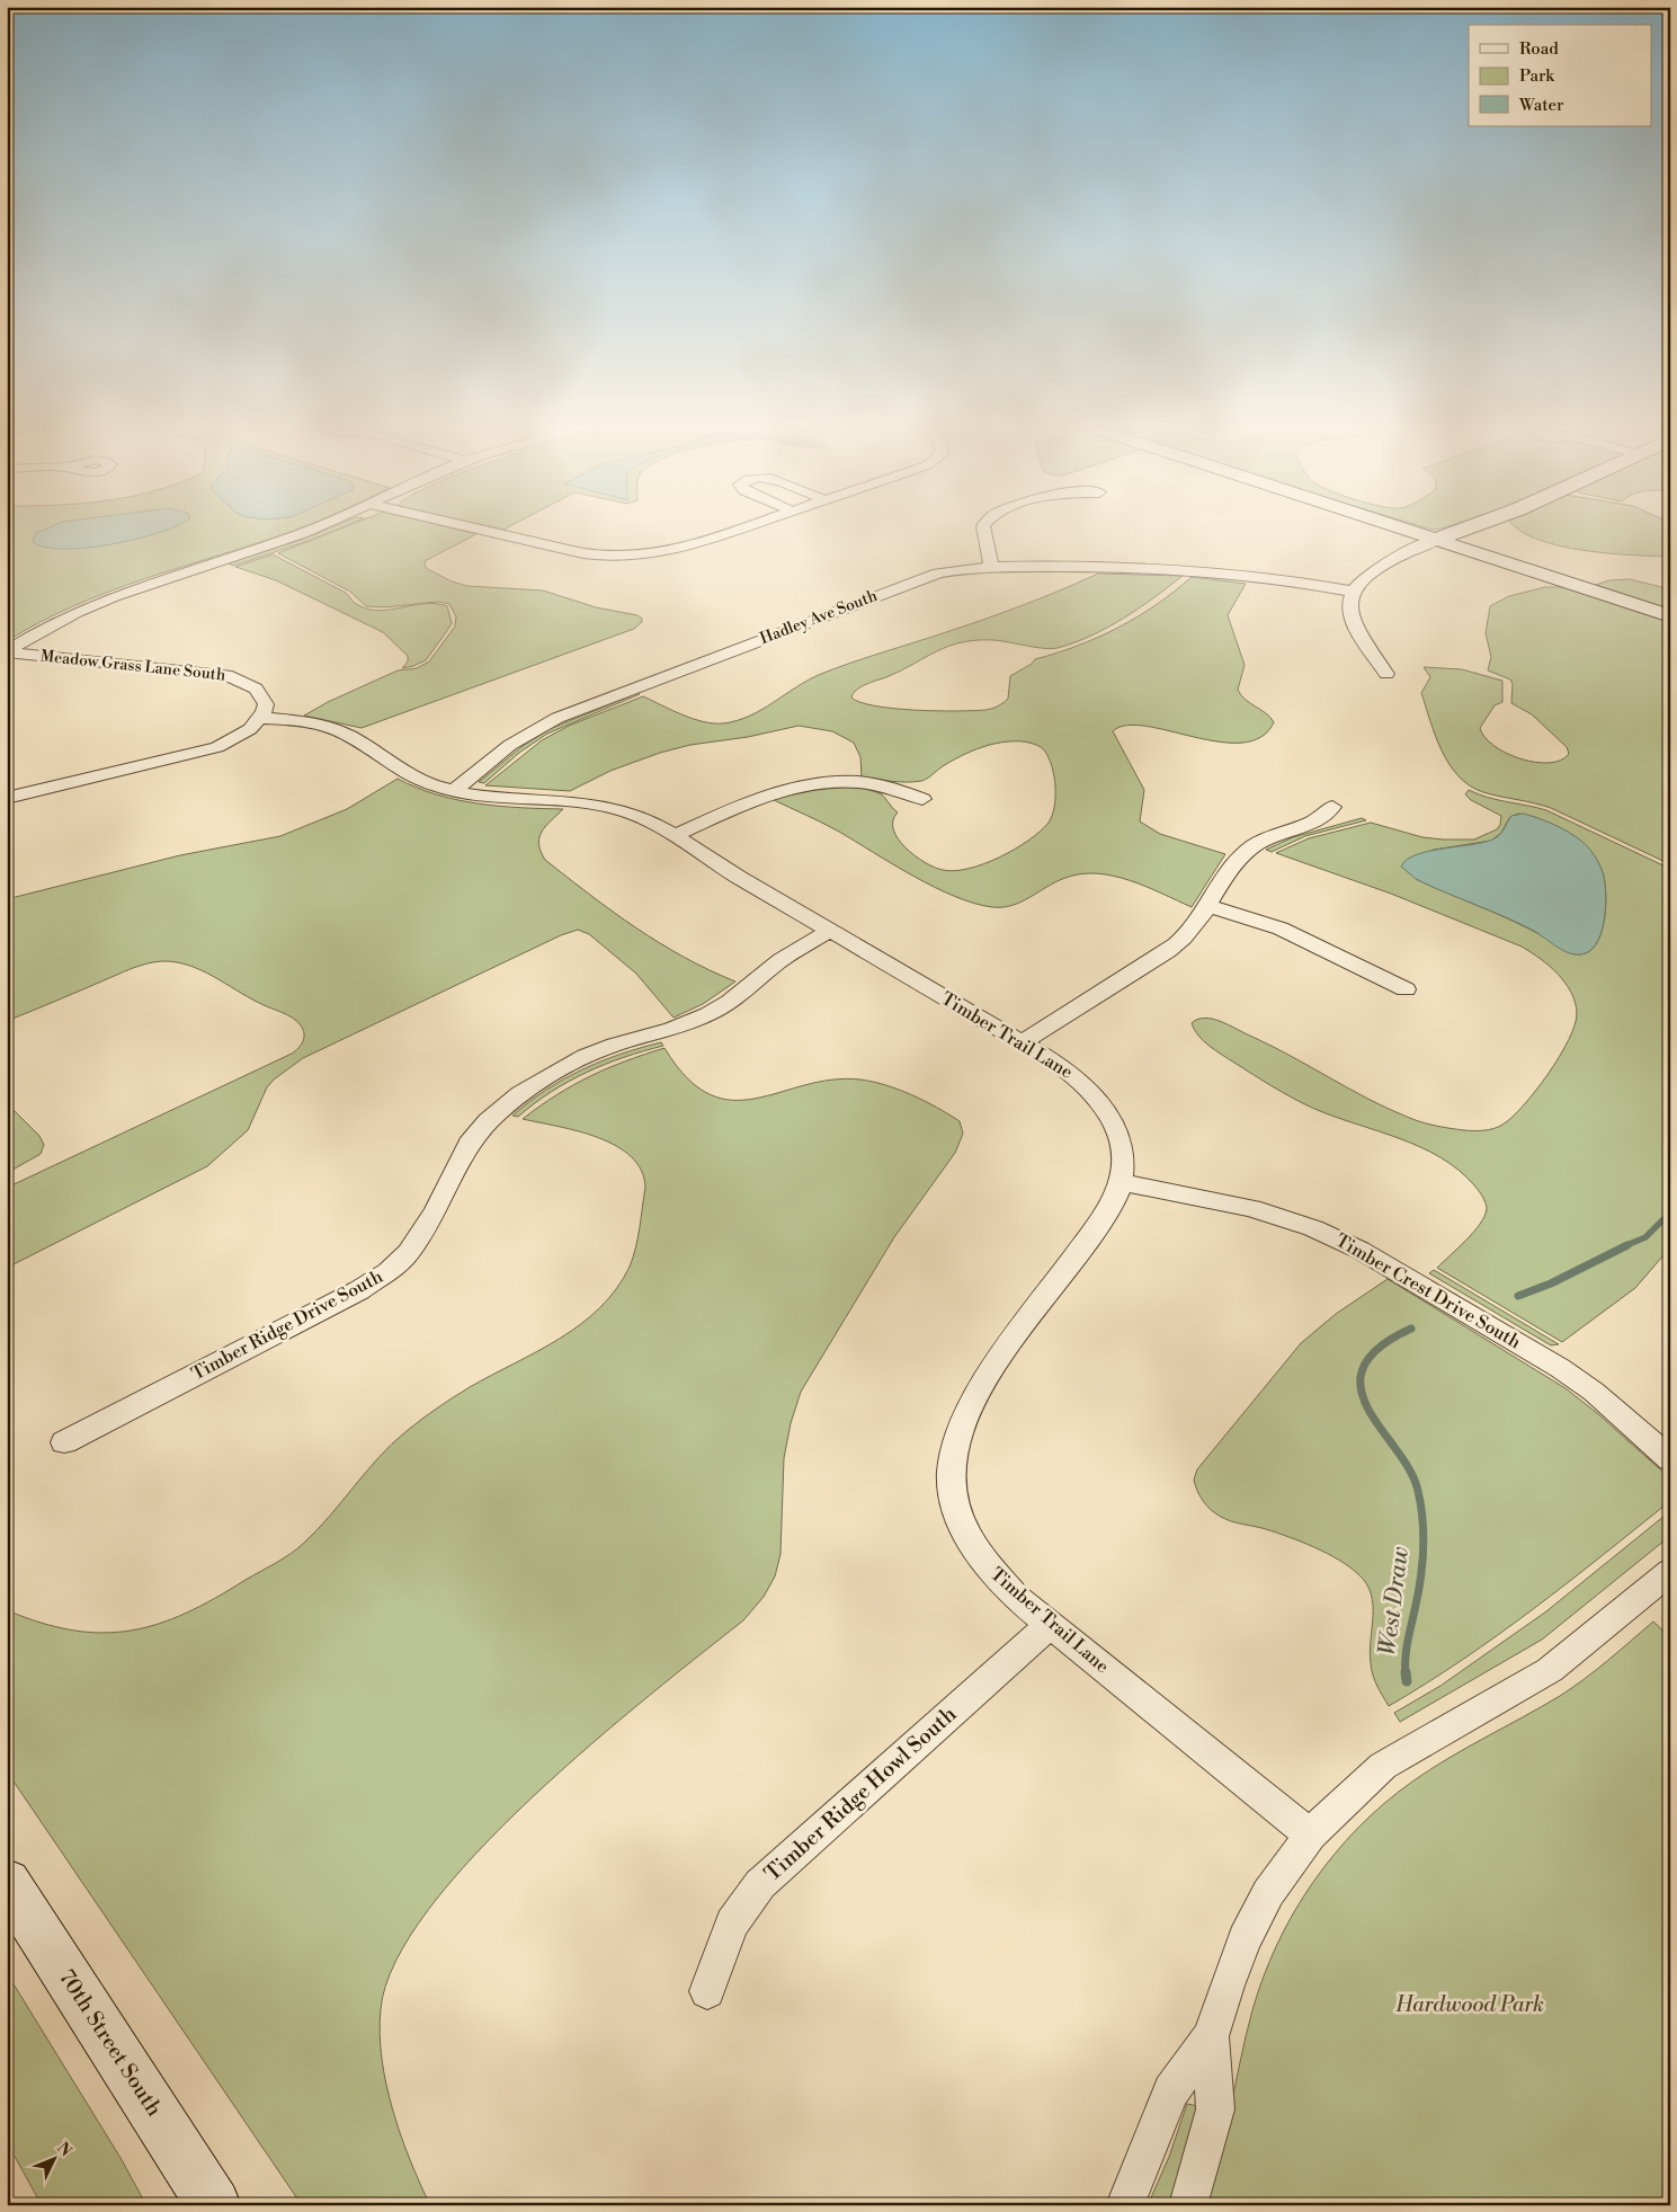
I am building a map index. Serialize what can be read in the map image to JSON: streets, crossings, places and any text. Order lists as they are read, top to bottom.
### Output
{
  "streets": {
    "street": [
      "Hadley Ave South",
      "Meadow Grass Lane South",
      "Timber Trail Lane",
      "Timber Crest Drive South",
      "Timber Ridge Drive South",
      "Timber Ridge Howl South",
      "70th Street South"
    ]
  },
  "crossings": [
    ["Hadley Ave South", "Timber Trail Lane"],
    ["Meadow Grass Lane South", "Timber Trail Lane"],
    ["Timber Trail Lane", "Timber Crest Drive South"],
    ["Timber Trail Lane", "Timber Ridge Drive South"],
    ["Timber Trail Lane", "Timber Ridge Howl South"]
  ],
  "water": ["West Draw"],
  "parks": ["Hardwood Park"],
  "legend": ["Road", "Park", "Water"],
  "north": "top right"
}
